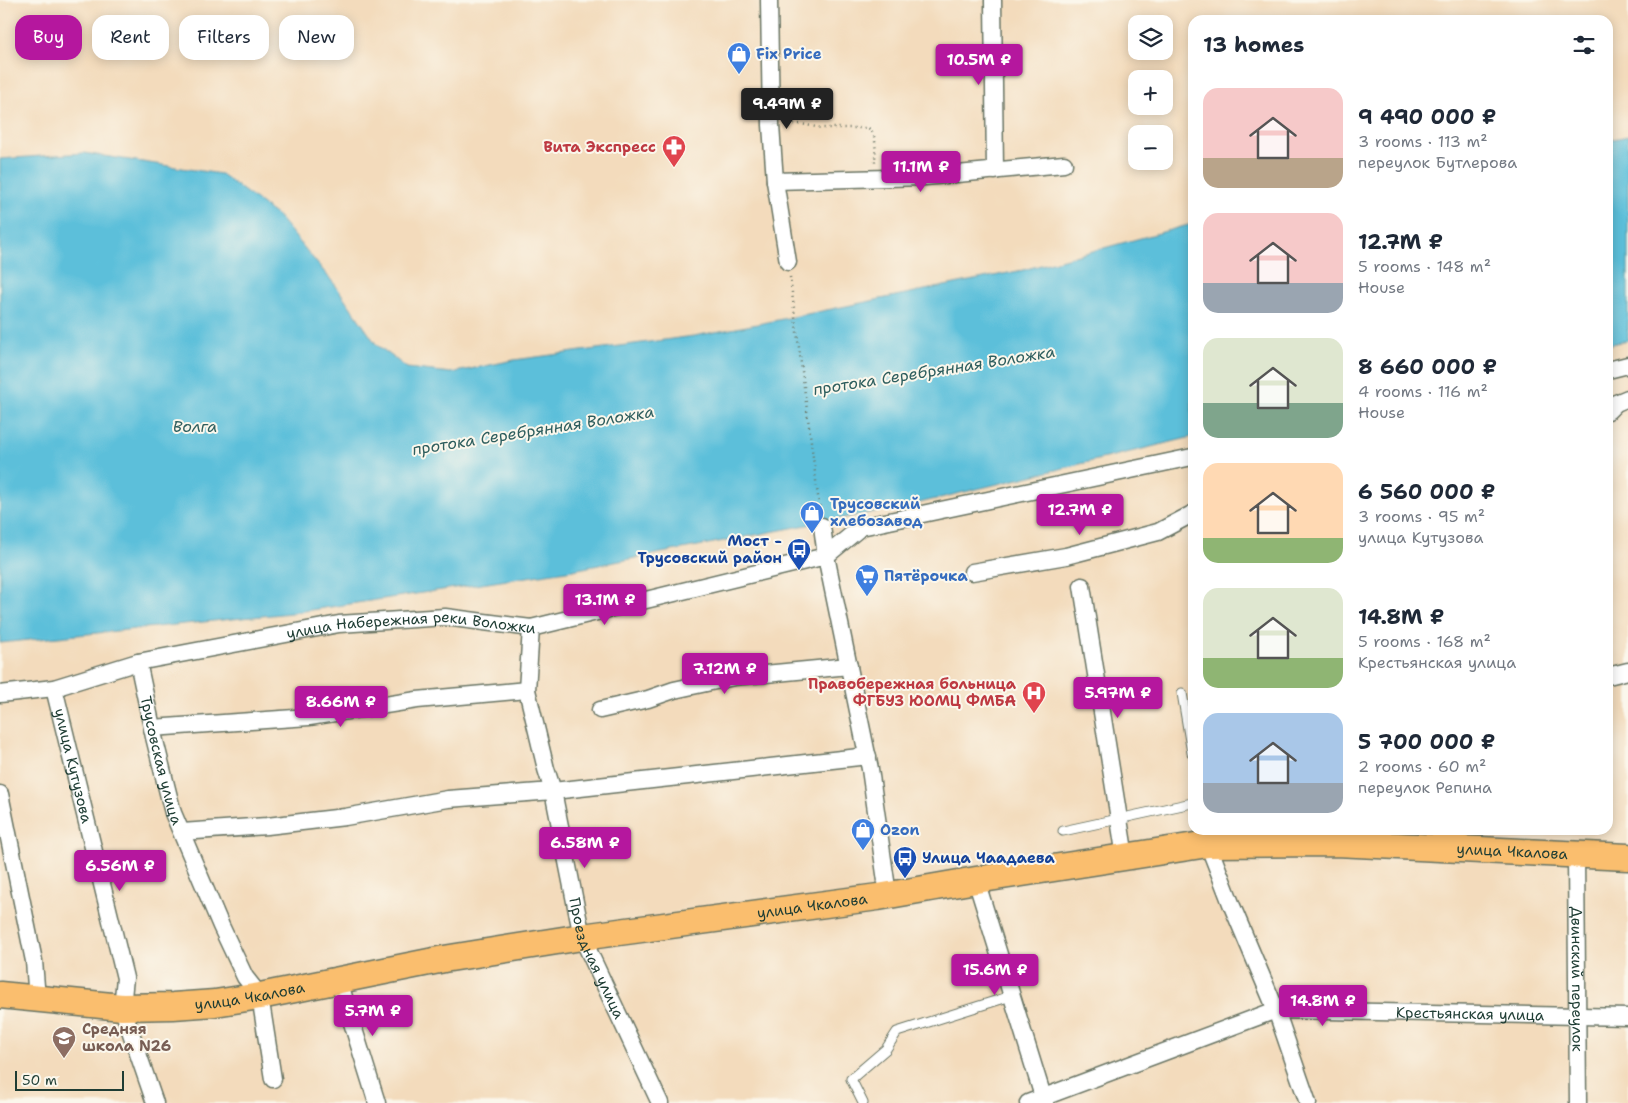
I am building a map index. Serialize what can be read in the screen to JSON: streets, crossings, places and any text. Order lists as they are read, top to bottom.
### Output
{
  "streets": {
    "main road": ["улица Чкалова"],
    "street": [
      "улица Набережная реки Воложки",
      "Трусовская улица",
      "улица Кутузова",
      "Проездная улица",
      "Двинский переулок",
      "Крестьянская улица"
    ]
  },
  "crossings": [
    ["улица Набережная реки Воложки", "Трусовская улица"],
    ["улица Набережная реки Воложки", "улица Кутузова"],
    ["улица Набережная реки Воложки", "Проездная улица"],
    ["Трусовская улица", "улица Чкалова"],
    ["улица Кутузова", "улица Чкалова"],
    ["улица Чкалова", "Проездная улица"],
    ["улица Чкалова", "Двинский переулок"],
    ["Двинский переулок", "Крестьянская улица"]
  ],
  "water": ["протока Серебрянная Воложка", "Волга"],
  "places": {
    "shop": ["Fix Price", "Трусовский хлебозавод", "Ozon"],
    "pharmacy": ["Вита Экспресс"],
    "bus stop": ["Мост - Трусовский район", "Улица Чаадаева"],
    "supermarket": ["Пятёрочка"],
    "hospital": ["Правобережная больница ФГБУЗ ЮОМЦ ФМБА"],
    "school or university": ["Средняя школа N26"]
  },
  "scale_bar": "50 m",
  "page": {
    "map_buttons": ["+", "−"],
    "chip": [
      "Buy",
      "Rent",
      "Filters",
      "New"
    ],
    "heading": "13 homes",
    "price": [
      "10.5M ₽",
      "9.49M ₽",
      "11.1M ₽",
      "12.7M ₽",
      "13.1M ₽",
      "7.12M ₽",
      "5.97M ₽",
      "8.66M ₽",
      "6.58M ₽",
      "6.56M ₽",
      "15.6M ₽",
      "14.8M ₽",
      "5.7M ₽"
    ],
    "list": [
      {
        "name": "9 490 000 ₽",
        "note": "3 rooms · 113 m² · переулок Бутлерова"
      },
      {
        "name": "12.7M ₽",
        "note": "5 rooms · 148 m² · House"
      },
      {
        "name": "8 660 000 ₽",
        "note": "4 rooms · 116 m² · House"
      },
      {
        "name": "6 560 000 ₽",
        "note": "3 rooms · 95 m² · улица Кутузова"
      },
      {
        "name": "14.8M ₽",
        "note": "5 rooms · 168 m² · Крестьянская улица"
      },
      {
        "name": "5 700 000 ₽",
        "note": "2 rooms · 60 m² · переулок Репина"
      }
    ],
    "scale": "50 m"
  }
}
